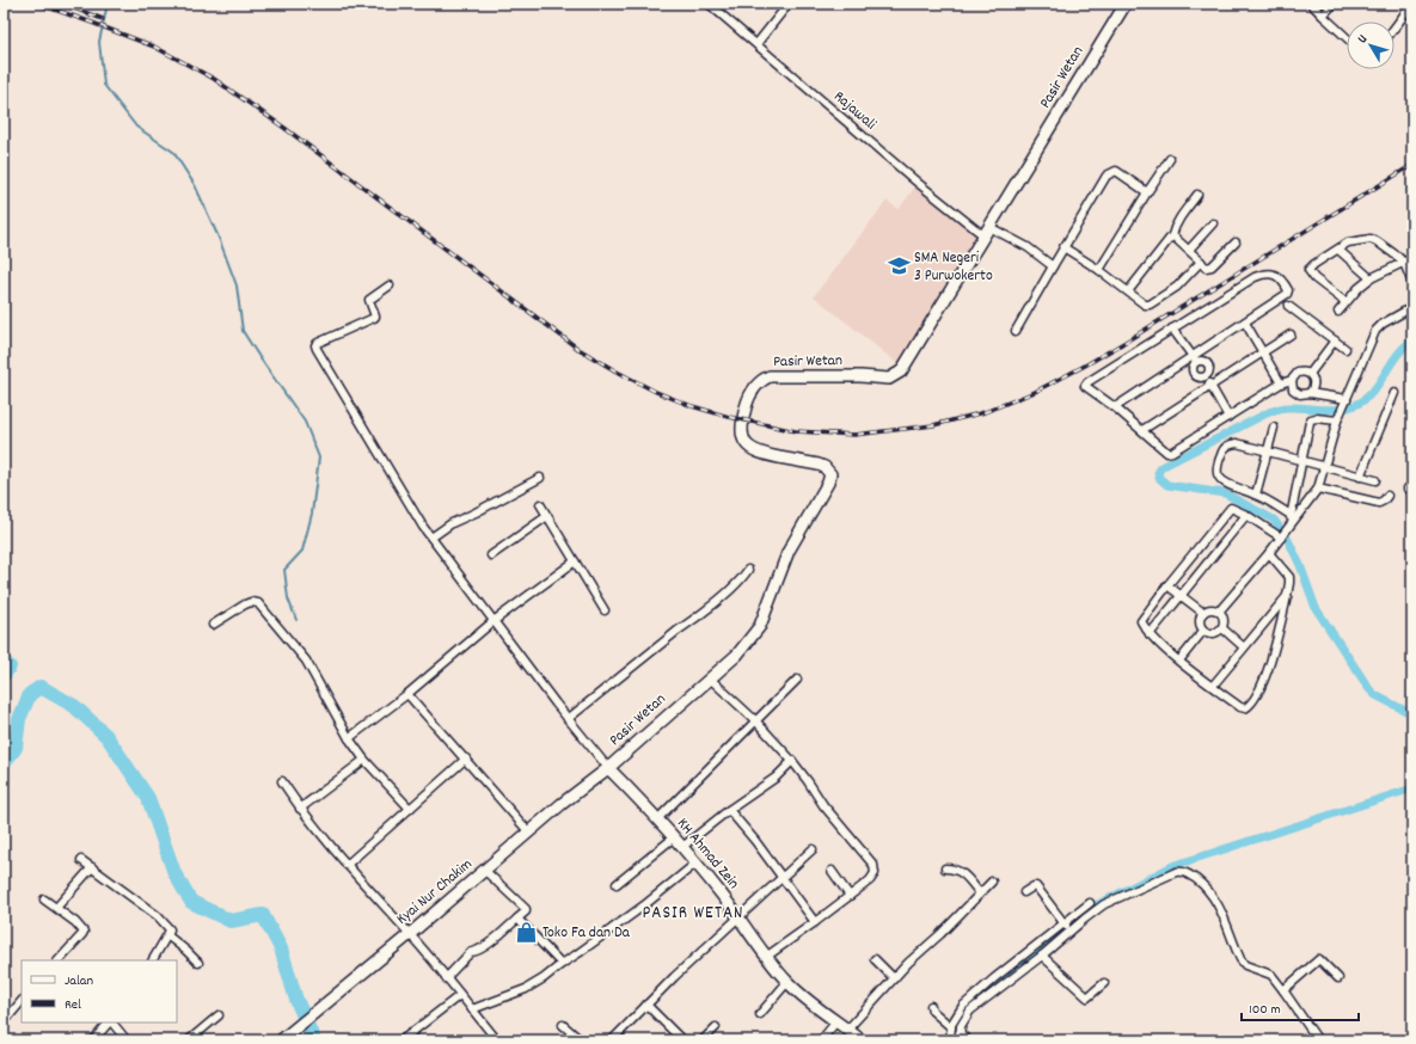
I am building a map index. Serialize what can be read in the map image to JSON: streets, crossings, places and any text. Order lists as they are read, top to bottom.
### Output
{
  "streets": {
    "street": [
      "Pasir Wetan",
      "Rajawali",
      "KH Ahmad Zein",
      "Kyai Nur Chakim"
    ]
  },
  "crossings": [
    ["Pasir Wetan", "Rajawali"],
    ["Pasir Wetan", "KH Ahmad Zein"],
    ["Pasir Wetan", "Kyai Nur Chakim"],
    ["KH Ahmad Zein", "Kyai Nur Chakim"]
  ],
  "districts": ["PASIR WETAN"],
  "places": {
    "school or university": ["SMA Negeri 3 Purwokerto"],
    "shop": ["Toko Fa dan Da"]
  },
  "legend": ["Jalan", "Rel"],
  "scale_bar": "100 m",
  "north": "top left"
}
